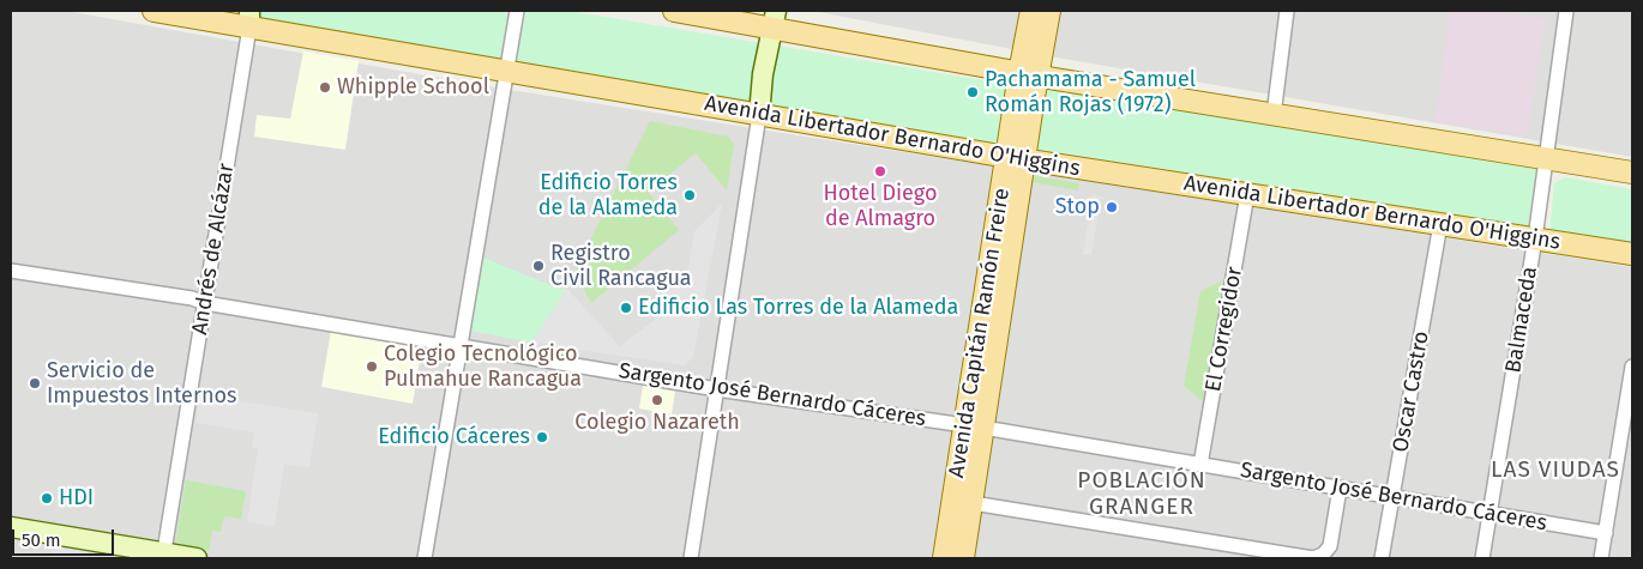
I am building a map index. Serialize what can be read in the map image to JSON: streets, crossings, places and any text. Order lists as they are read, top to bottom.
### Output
{
  "streets": {
    "main road": ["Avenida Libertador Bernardo O'Higgins", "Avenida Capitán Ramón Freire"],
    "street": [
      "Andrés de Alcázar",
      "Balmaceda",
      "El Corregidor",
      "Oscar Castro",
      "Sargento José Bernardo Cáceres"
    ]
  },
  "crossings": [
    ["Avenida Libertador Bernardo O'Higgins", "Andrés de Alcázar"],
    ["Avenida Libertador Bernardo O'Higgins", "Balmaceda"],
    ["Avenida Libertador Bernardo O'Higgins", "El Corregidor"],
    ["Avenida Libertador Bernardo O'Higgins", "Avenida Capitán Ramón Freire"],
    ["Avenida Libertador Bernardo O'Higgins", "Oscar Castro"],
    ["Andrés de Alcázar", "Sargento José Bernardo Cáceres"],
    ["Balmaceda", "Sargento José Bernardo Cáceres"],
    ["El Corregidor", "Sargento José Bernardo Cáceres"],
    ["Avenida Capitán Ramón Freire", "Sargento José Bernardo Cáceres"],
    ["Oscar Castro", "Sargento José Bernardo Cáceres"]
  ],
  "districts": ["LAS VIUDAS", "POBLACIÓN GRANGER"],
  "places": [
    "Whipple School",
    "Pachamama - Samuel Román Rojas (1972)",
    "Hotel Diego de Almagro",
    "Edificio Torres de la Alameda",
    "Stop",
    "Registro Civil Rancagua",
    "Edificio Las Torres de la Alameda",
    "Colegio Tecnológico Pulmahue Rancagua",
    "Servicio de Impuestos Internos",
    "Colegio Nazareth",
    "Edificio Cáceres",
    "HDI"
  ],
  "scale_bar": "50 m"
}
